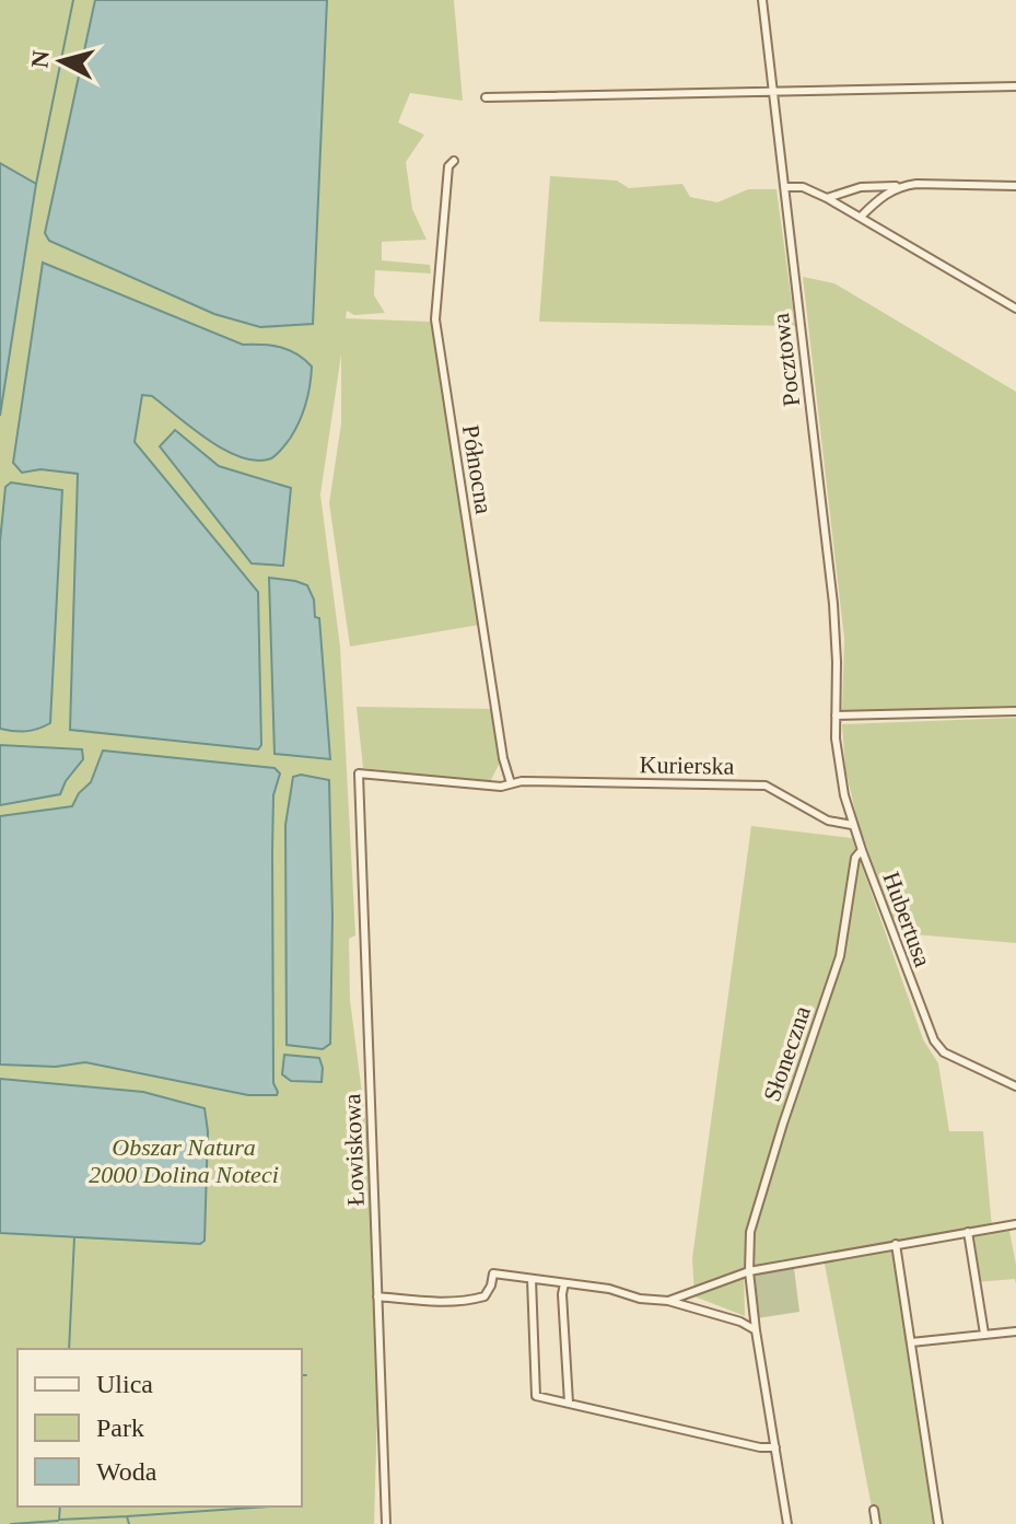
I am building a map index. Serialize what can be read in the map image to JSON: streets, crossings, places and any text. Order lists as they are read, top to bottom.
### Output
{
  "streets": {
    "street": [
      "Pocztowa",
      "Północna",
      "Kurierska",
      "Hubertusa",
      "Słoneczna",
      "Łowiskowa"
    ]
  },
  "crossings": [
    ["Pocztowa", "Hubertusa"],
    ["Północna", "Kurierska"],
    ["Kurierska", "Hubertusa"],
    ["Kurierska", "Łowiskowa"],
    ["Hubertusa", "Słoneczna"]
  ],
  "parks": ["Obszar Natura 2000 Dolina Noteci"],
  "legend": ["Ulica", "Park", "Woda"],
  "north": "left"
}
